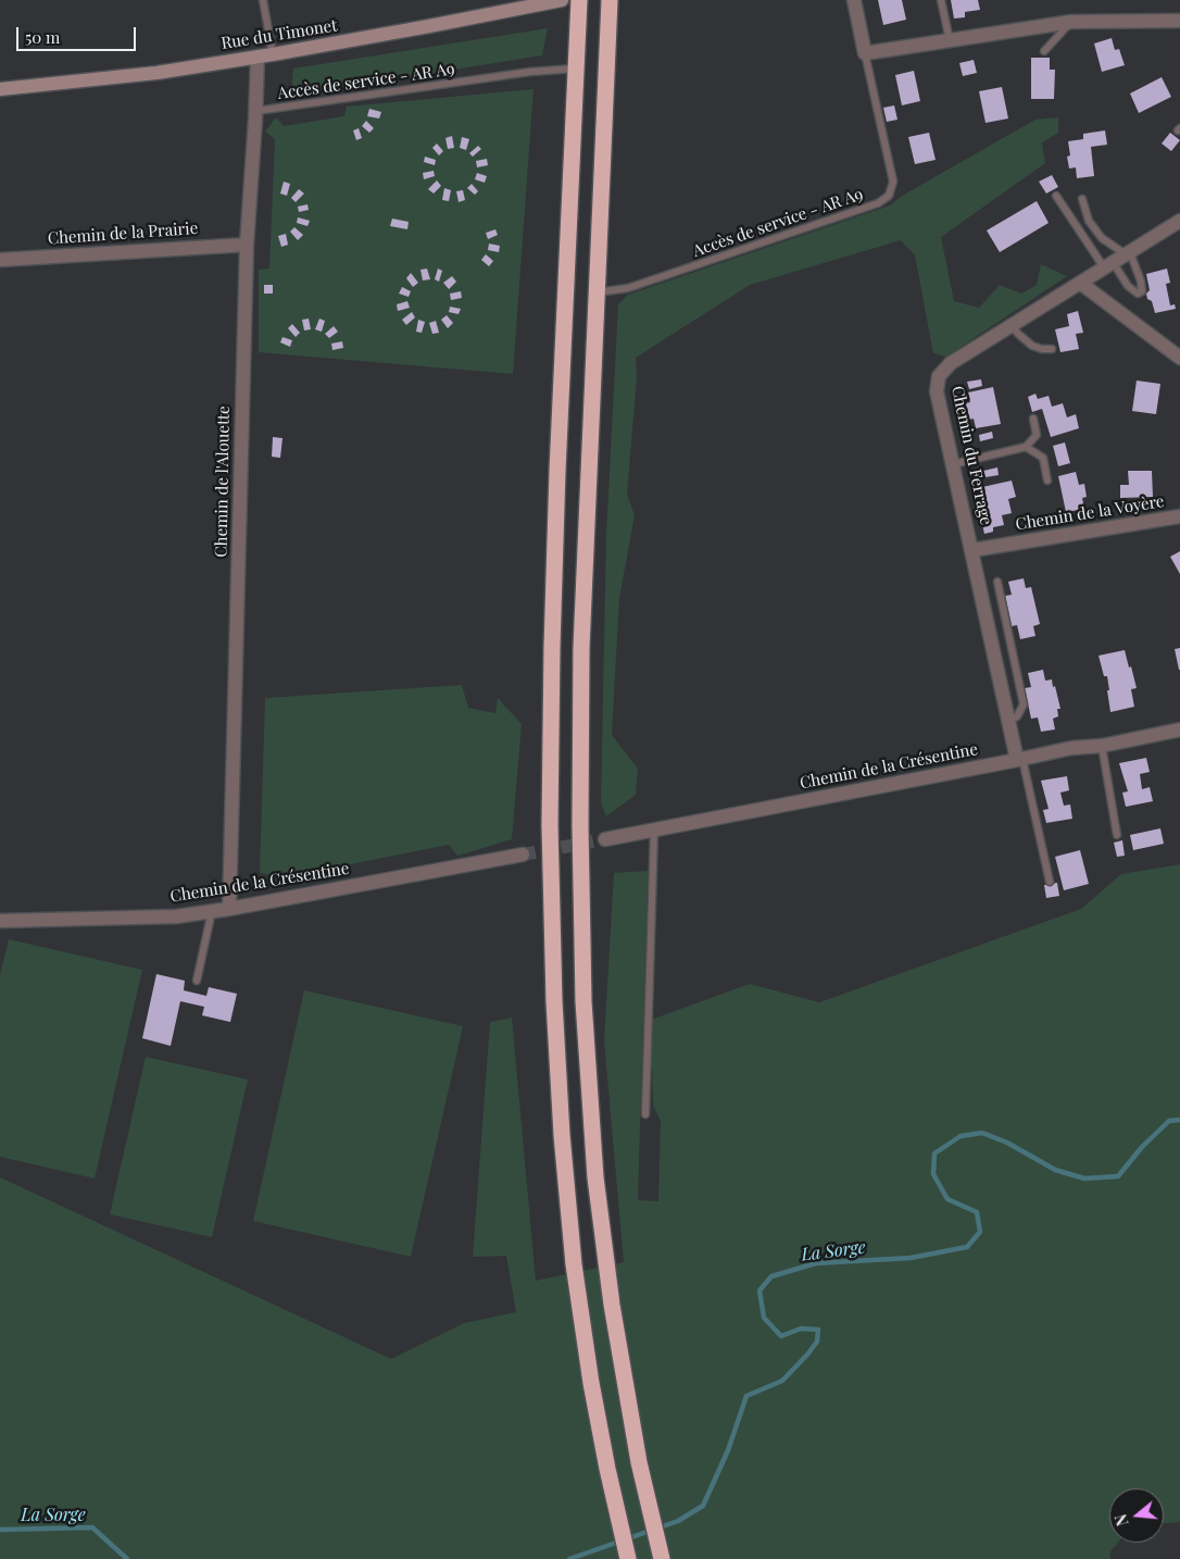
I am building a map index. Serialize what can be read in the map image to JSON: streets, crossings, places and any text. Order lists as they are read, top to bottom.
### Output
{
  "streets": {
    "main road": ["Rue du Timonet"],
    "street": [
      "Chemin de la Prairie",
      "Chemin du Ferrage",
      "Chemin de l'Alouette",
      "Chemin de la Voyère",
      "Chemin de la Crésentine"
    ],
    "lane": ["Accès de service - AR A9"]
  },
  "crossings": [
    ["Rue du Timonet", "Chemin de l'Alouette"],
    ["Accès de service - AR A9", "Chemin de l'Alouette"],
    ["Chemin de la Prairie", "Chemin de l'Alouette"],
    ["Chemin du Ferrage", "Chemin de la Voyère"],
    ["Chemin du Ferrage", "Chemin de la Crésentine"],
    ["Chemin de l'Alouette", "Chemin de la Crésentine"]
  ],
  "water": ["La Sorge"],
  "scale_bar": "50 m",
  "north": "left"
}
